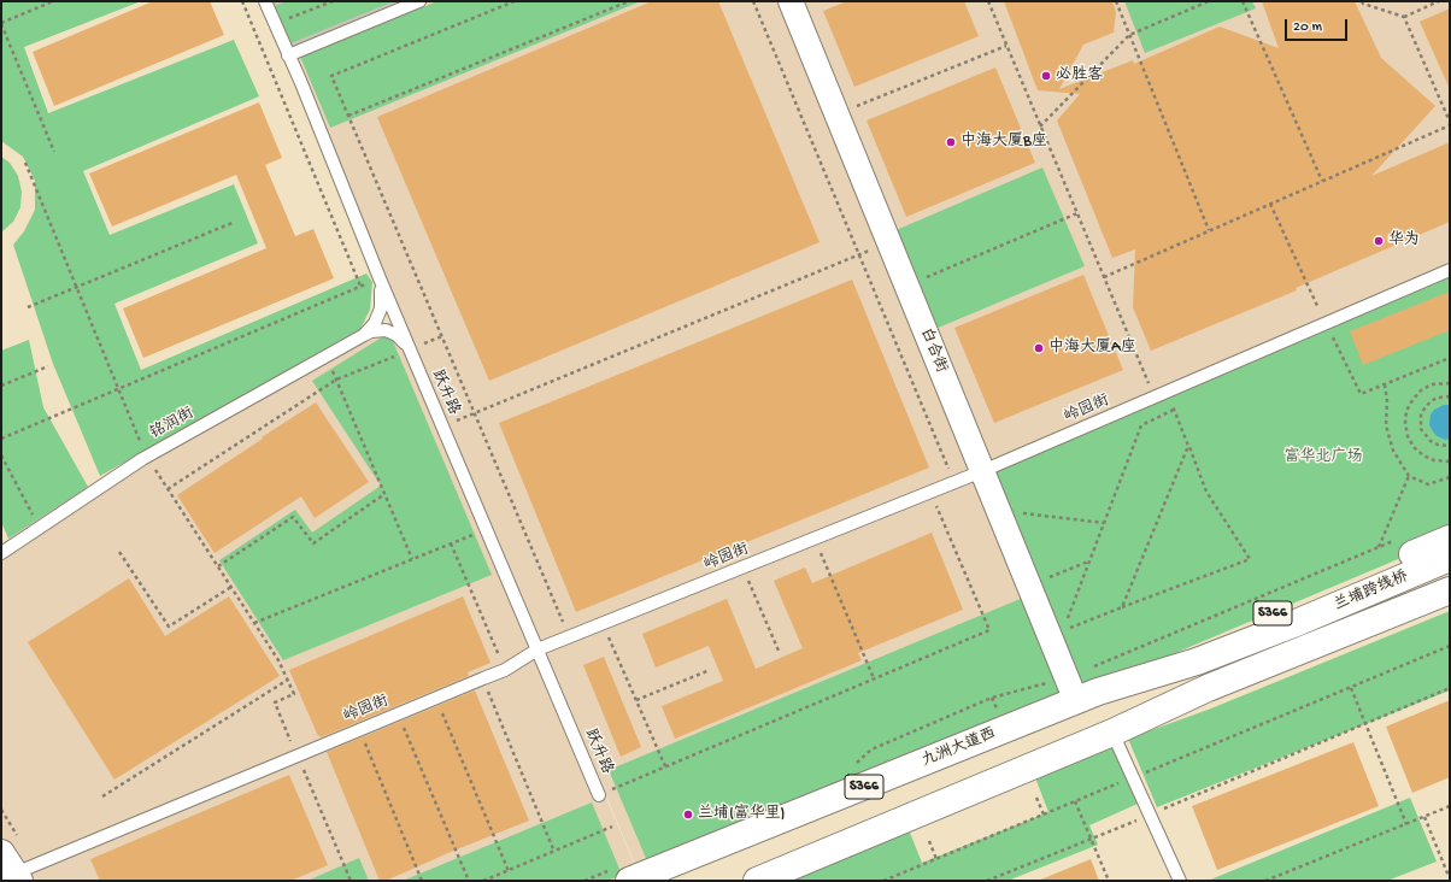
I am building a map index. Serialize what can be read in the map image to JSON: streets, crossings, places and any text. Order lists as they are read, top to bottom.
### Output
{
  "streets": {
    "main road": ["兰埔跨线桥", "S366", "九洲大道西"],
    "street": ["白合街"],
    "lane": ["跃升路", "岭园街", "铭润街"]
  },
  "crossings": [
    ["白合街", "岭园街"],
    ["白合街", "S366"],
    ["白合街", "九洲大道西"],
    ["跃升路", "岭园街"],
    ["跃升路", "铭润街"],
    ["兰埔跨线桥", "九洲大道西"],
    ["S366", "九洲大道西"]
  ],
  "parks": ["富华北广场"],
  "places": [
    "必胜客",
    "中海大厦B座",
    "华为",
    "中海大厦A座",
    "兰埔(富华里)"
  ],
  "scale_bar": "20 m"
}
